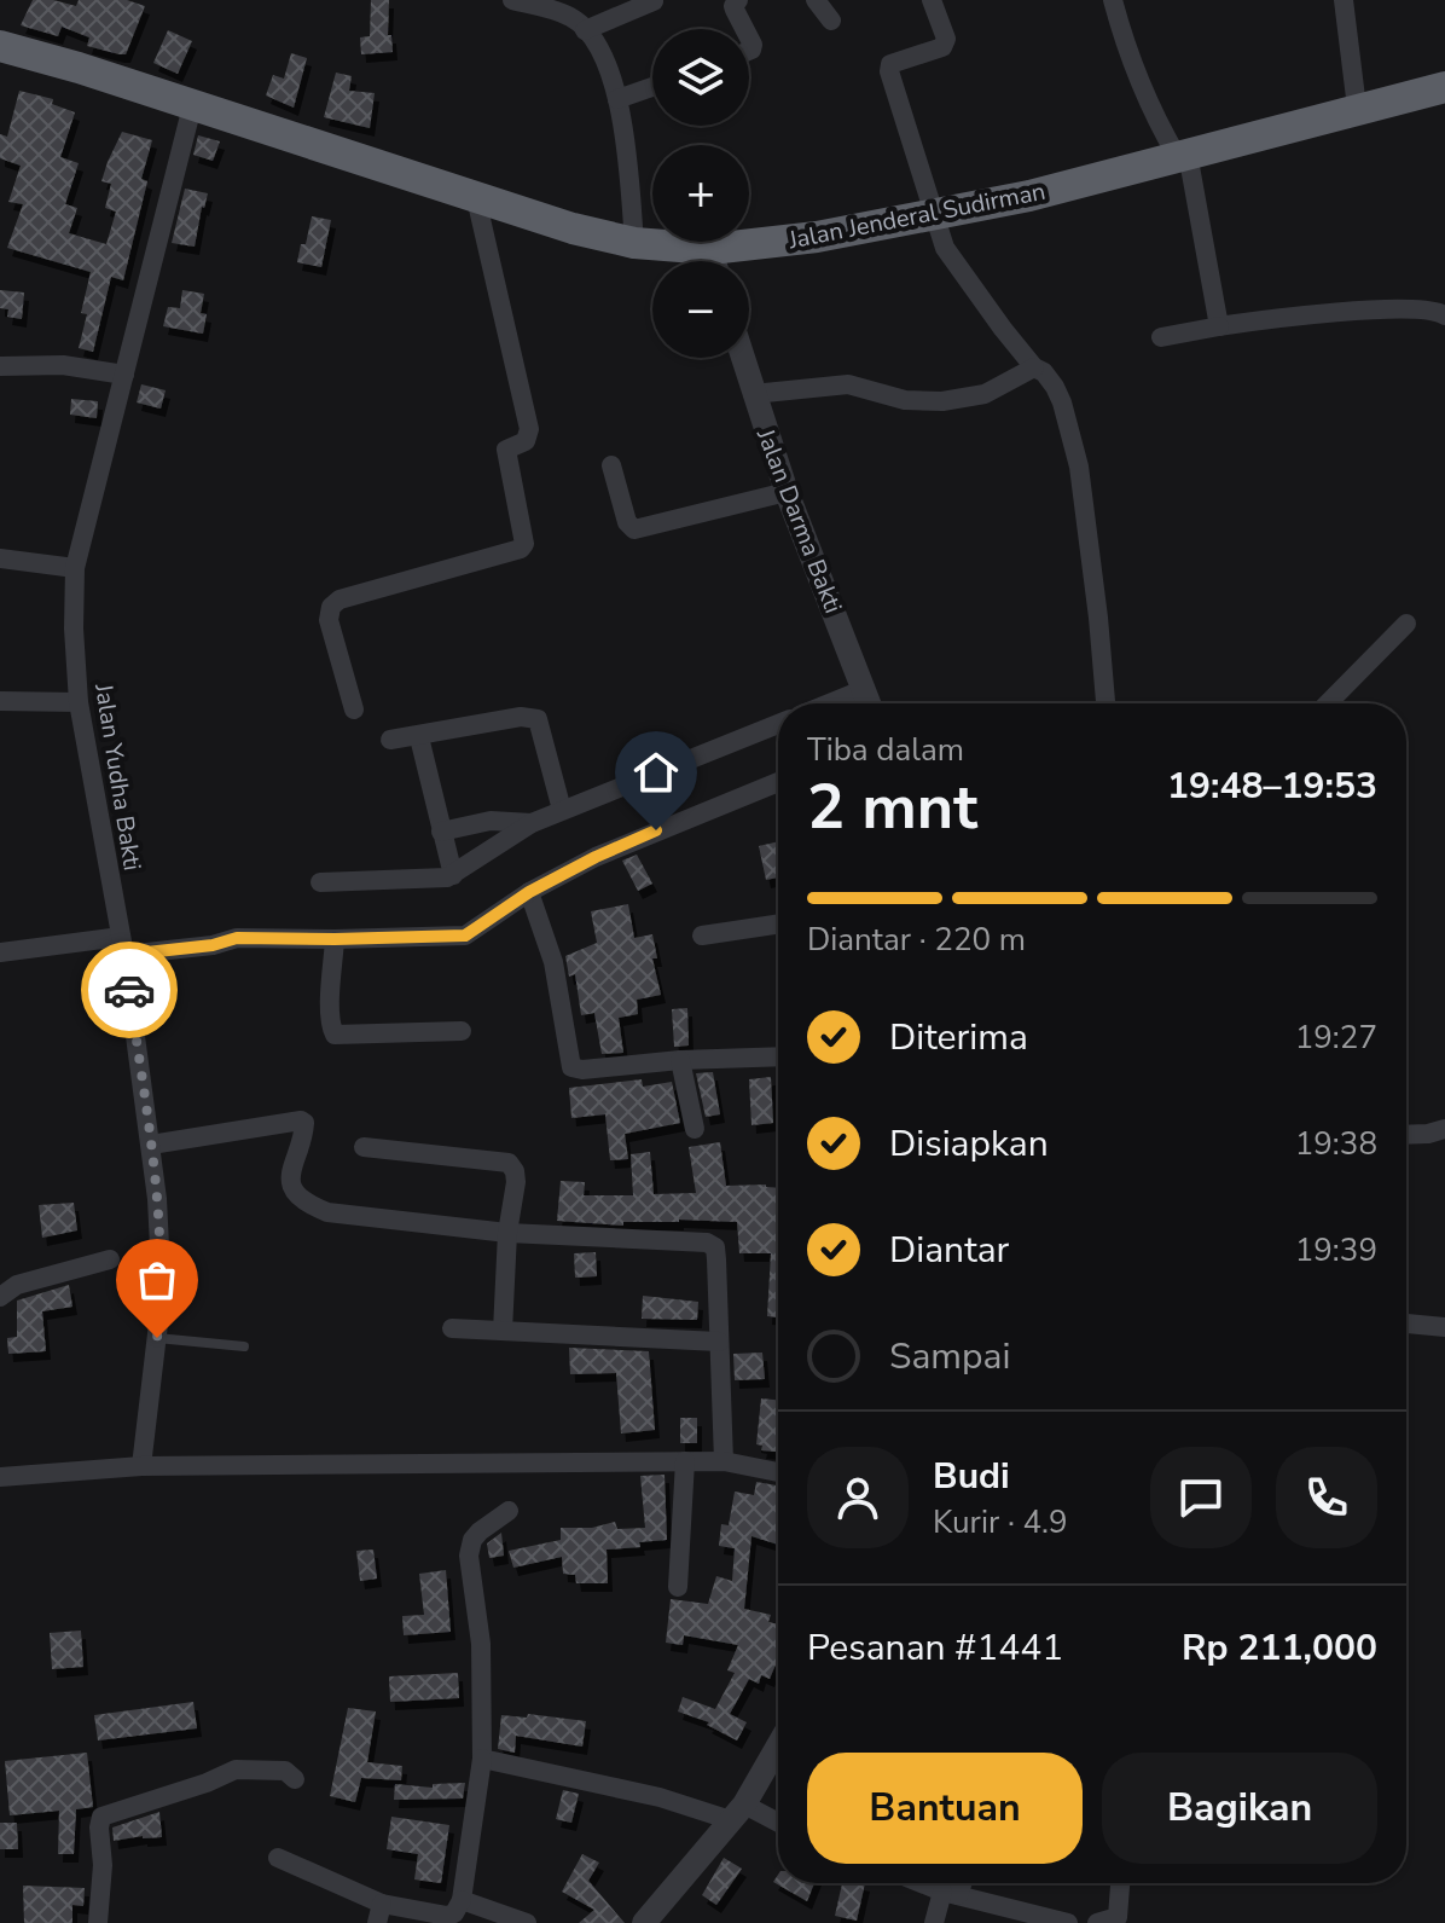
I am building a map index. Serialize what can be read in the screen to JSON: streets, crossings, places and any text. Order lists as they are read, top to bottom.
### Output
{
  "streets": {
    "highway": ["Jalan Jenderal Sudirman"],
    "street": ["Jalan Darma Bakti", "Jalan Yudha Bakti"]
  },
  "crossings": [
    ["Jalan Jenderal Sudirman", "Jalan Yudha Bakti"]
  ],
  "page": {
    "map_buttons": ["+", "−"],
    "heading": ["2 mnt", "Tiba dalam", "19:48–19:53"],
    "panel": [
      "Budi",
      "Kurir · 4.9",
      "Pesanan #1441",
      "Rp 211,000"
    ],
    "bar": "Diantar · 220 m",
    "list": [
      ["Diterima", "19:27"],
      ["Disiapkan", "19:38"],
      ["Diantar", "19:39"],
      "Sampai"
    ],
    "buttons": ["Bantuan", "Bagikan"]
  }
}
